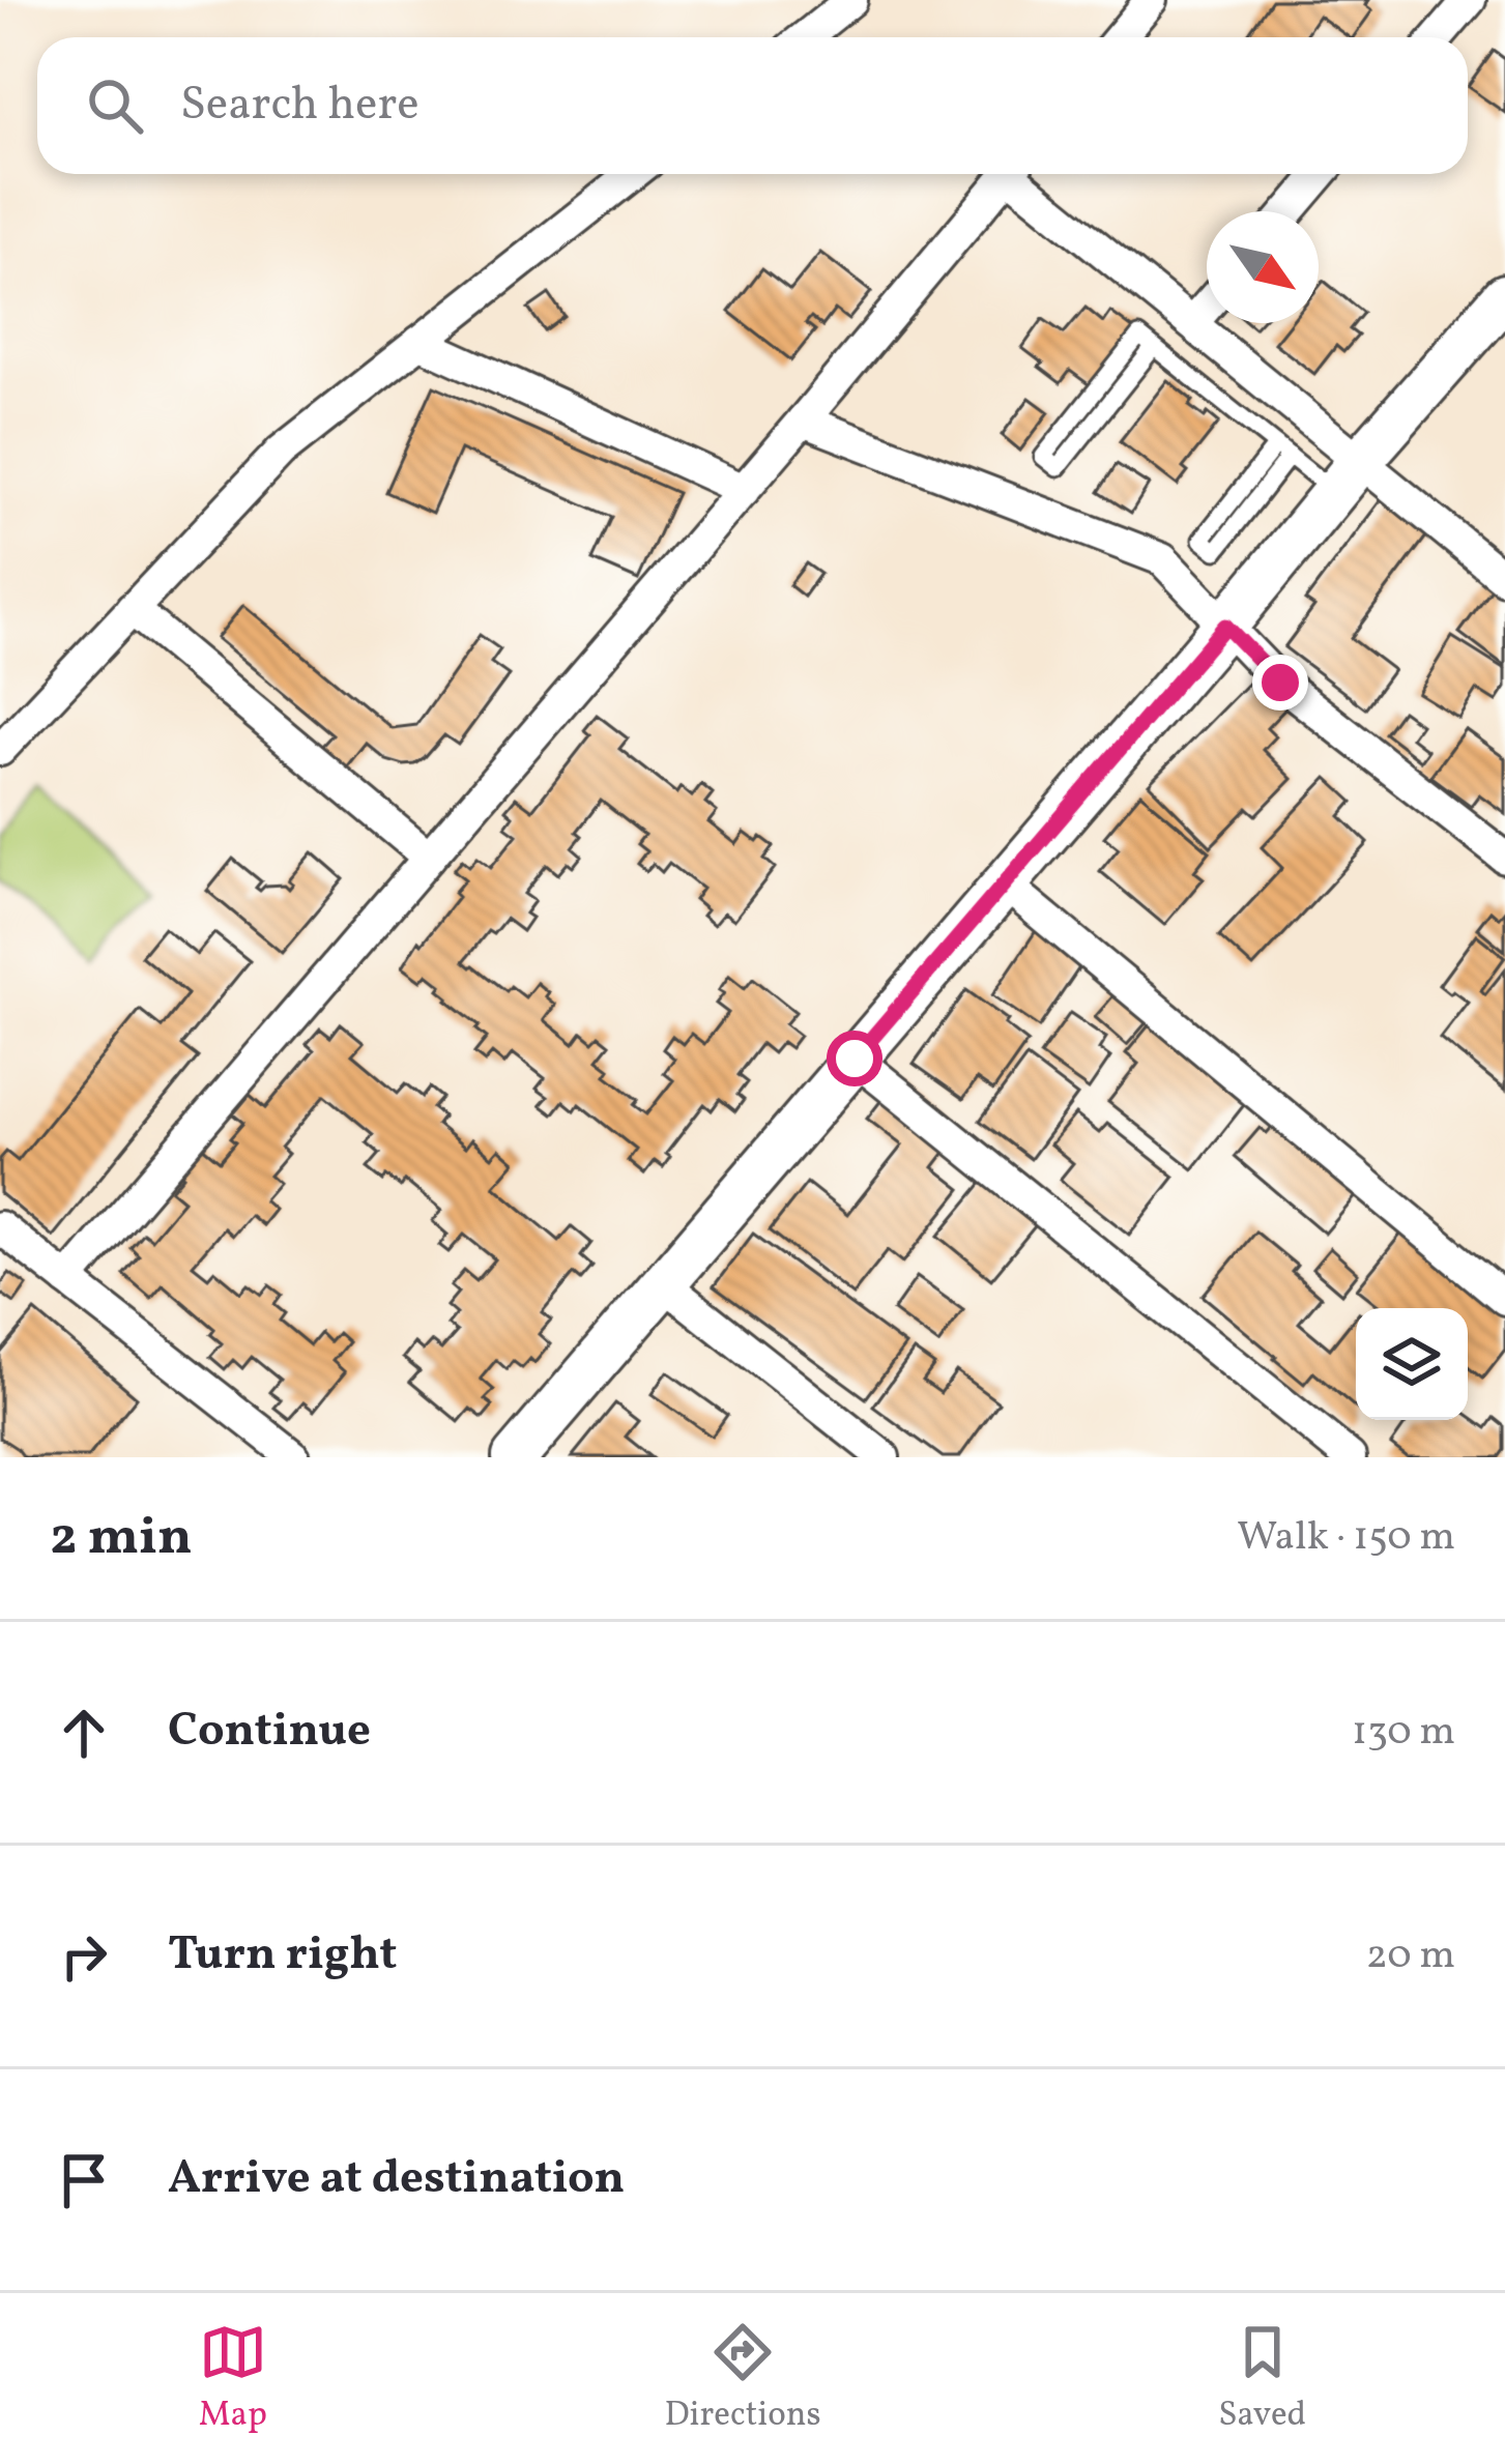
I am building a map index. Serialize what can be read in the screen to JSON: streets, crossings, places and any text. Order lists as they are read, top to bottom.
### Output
{
  "north": "bottom right",
  "page": {
    "search": "Search here",
    "heading": ["2 min", "Walk · 150 m"],
    "list": [
      ["Continue", "130 m"],
      ["Turn right", "20 m"],
      "Arrive at destination"
    ],
    "nav": ["Map", "Directions", "Saved"]
  }
}
